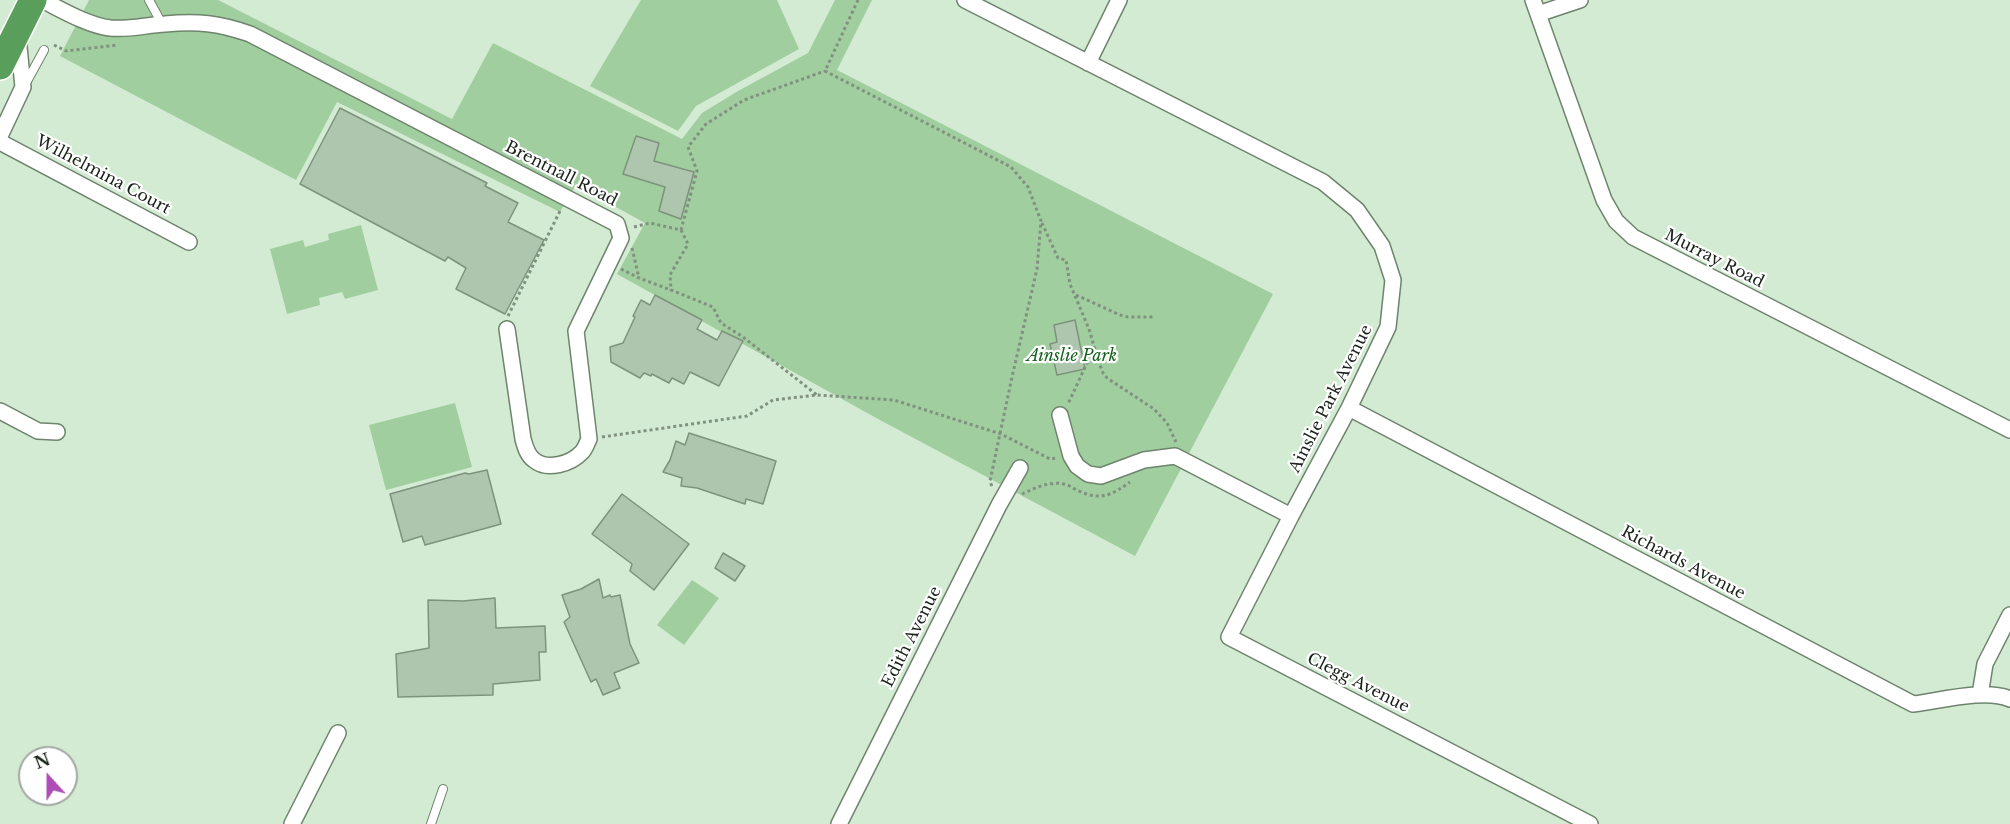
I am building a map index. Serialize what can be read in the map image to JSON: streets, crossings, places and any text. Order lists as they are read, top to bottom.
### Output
{
  "streets": {
    "street": [
      "Brentnall Road",
      "Wilhelmina Court",
      "Murray Road",
      "Ainslie Park Avenue",
      "Richards Avenue",
      "Edith Avenue",
      "Clegg Avenue"
    ]
  },
  "crossings": [
    ["Ainslie Park Avenue", "Richards Avenue"],
    ["Ainslie Park Avenue", "Clegg Avenue"]
  ],
  "parks": ["Ainslie Park"],
  "north": "top"
}
